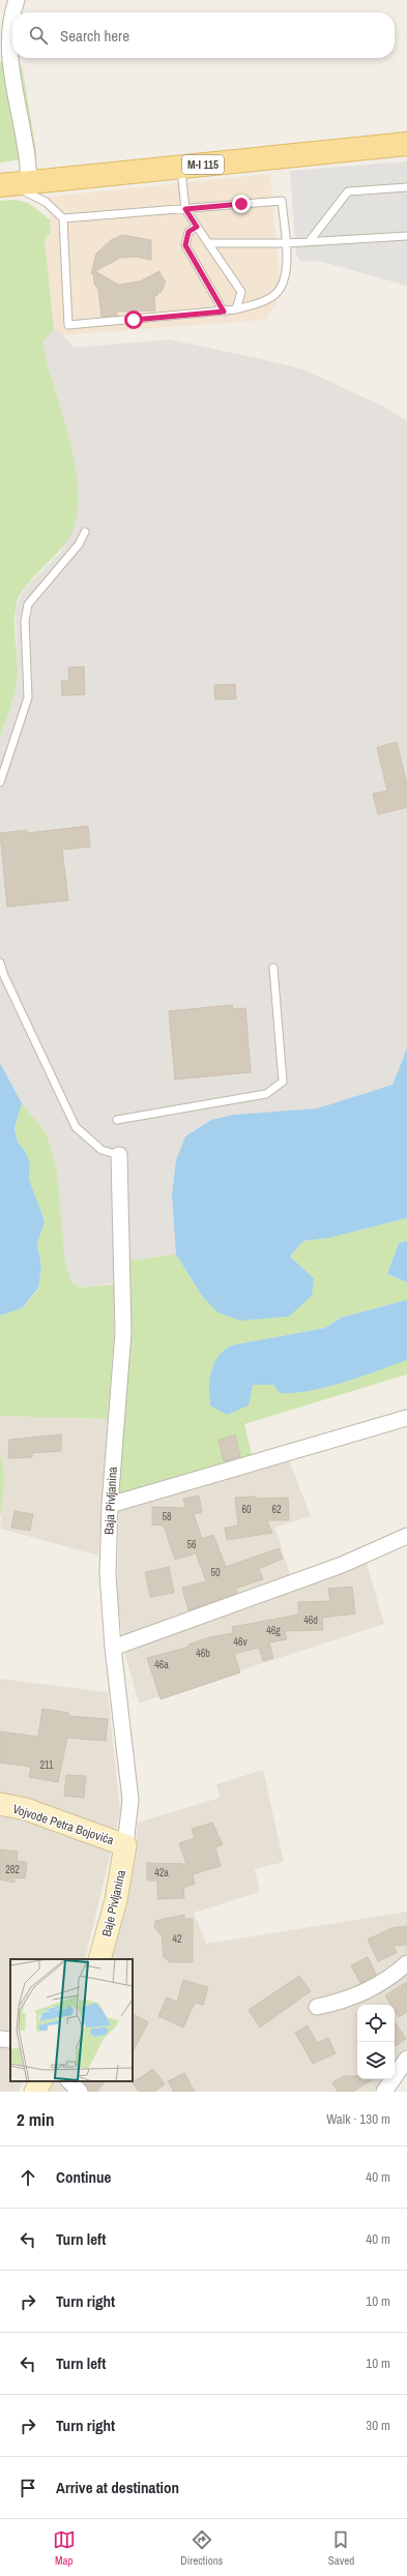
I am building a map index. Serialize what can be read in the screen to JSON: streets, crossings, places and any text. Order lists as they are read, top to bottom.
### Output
{
  "streets": {
    "main road": ["M-I 115"],
    "street": ["Baja Pivljanina", "Vojvode Petra Bojovića", "Baje Pivljanina"]
  },
  "crossings": [
    ["Baja Pivljanina", "Vojvode Petra Bojovića"],
    ["Baja Pivljanina", "Baje Pivljanina"],
    ["Vojvode Petra Bojovića", "Baje Pivljanina"]
  ],
  "house_numbers": [
    "60",
    "62",
    "58",
    "56",
    "50",
    "46d",
    "46g",
    "46v",
    "46b",
    "46a",
    "211",
    "282",
    "42a",
    "42"
  ],
  "page": {
    "search": "Search here",
    "heading": ["2 min", "Walk · 130 m"],
    "list": [
      ["Continue", "40 m"],
      ["Turn left", "40 m"],
      ["Turn right", "10 m"],
      ["Turn left", "10 m"],
      ["Turn right", "30 m"],
      "Arrive at destination"
    ],
    "nav": ["Map", "Directions", "Saved"]
  }
}
